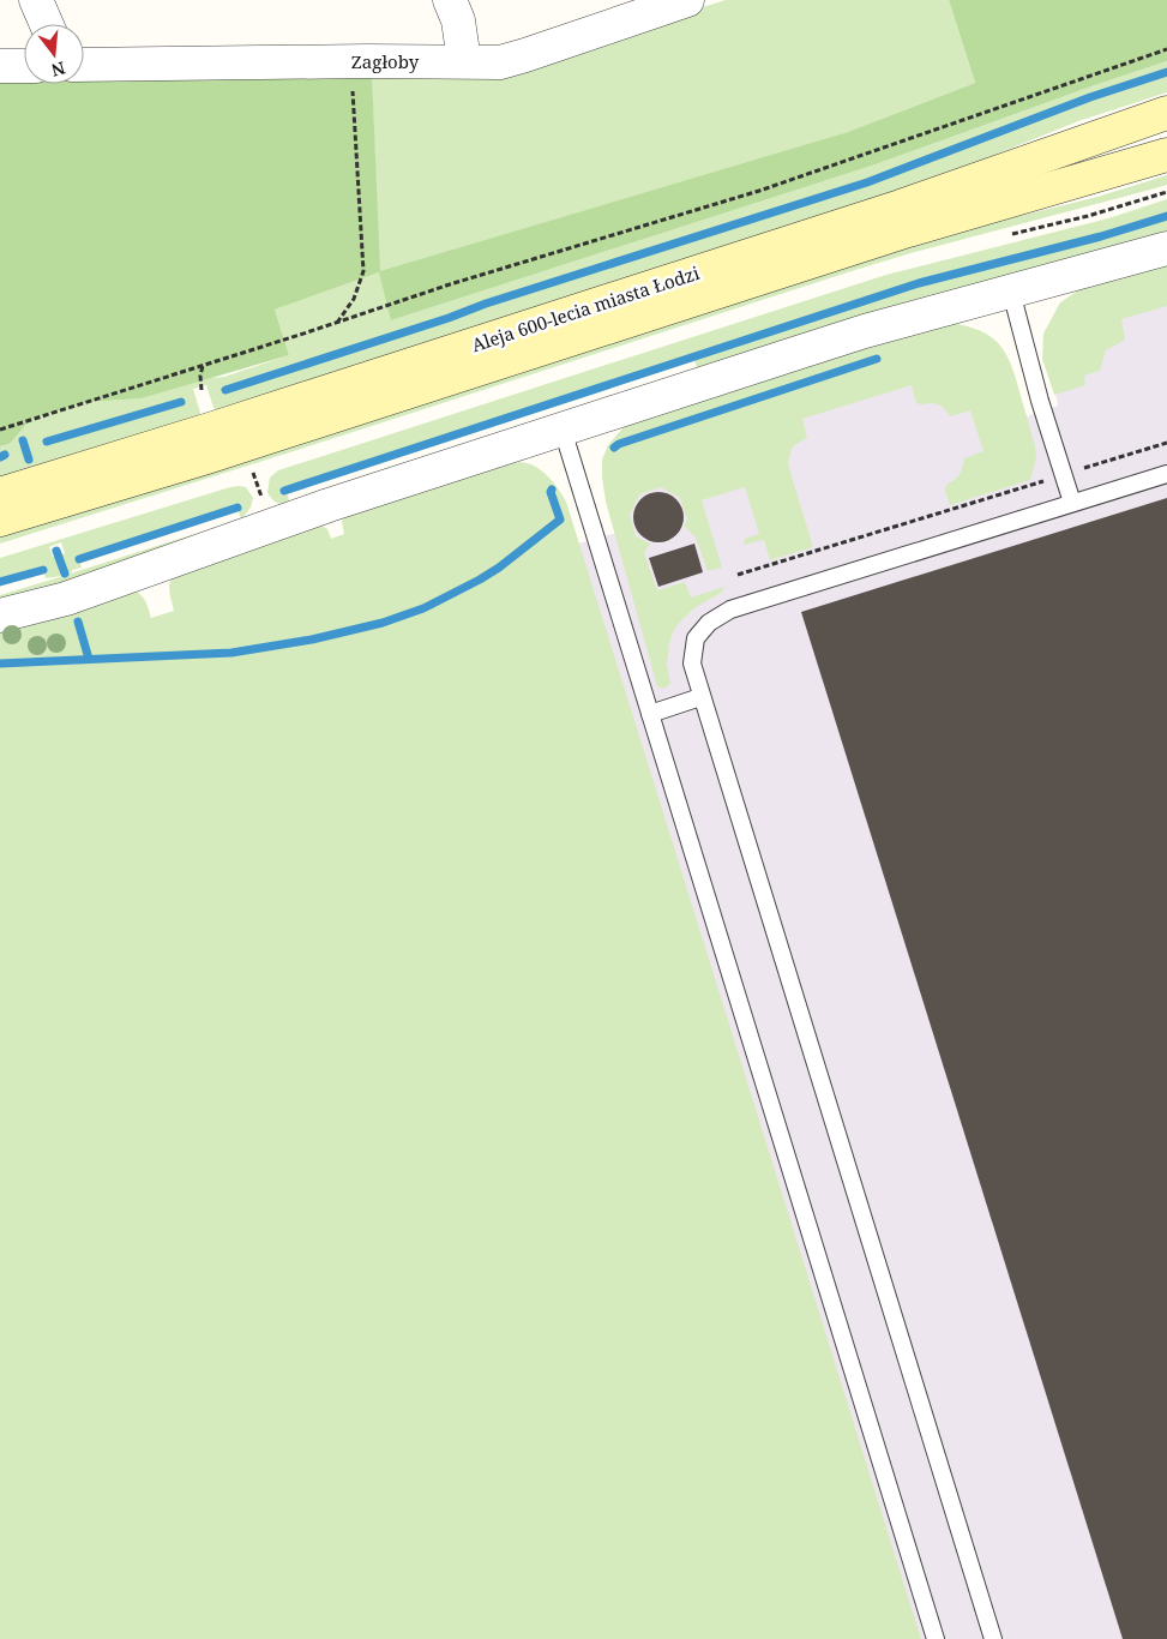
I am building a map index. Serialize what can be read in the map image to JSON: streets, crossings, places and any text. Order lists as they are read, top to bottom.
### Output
{
  "streets": {
    "main road": ["Aleja 600-lecia miasta Łodzi"],
    "street": ["Zagłoby"]
  },
  "north": "bottom"
}
